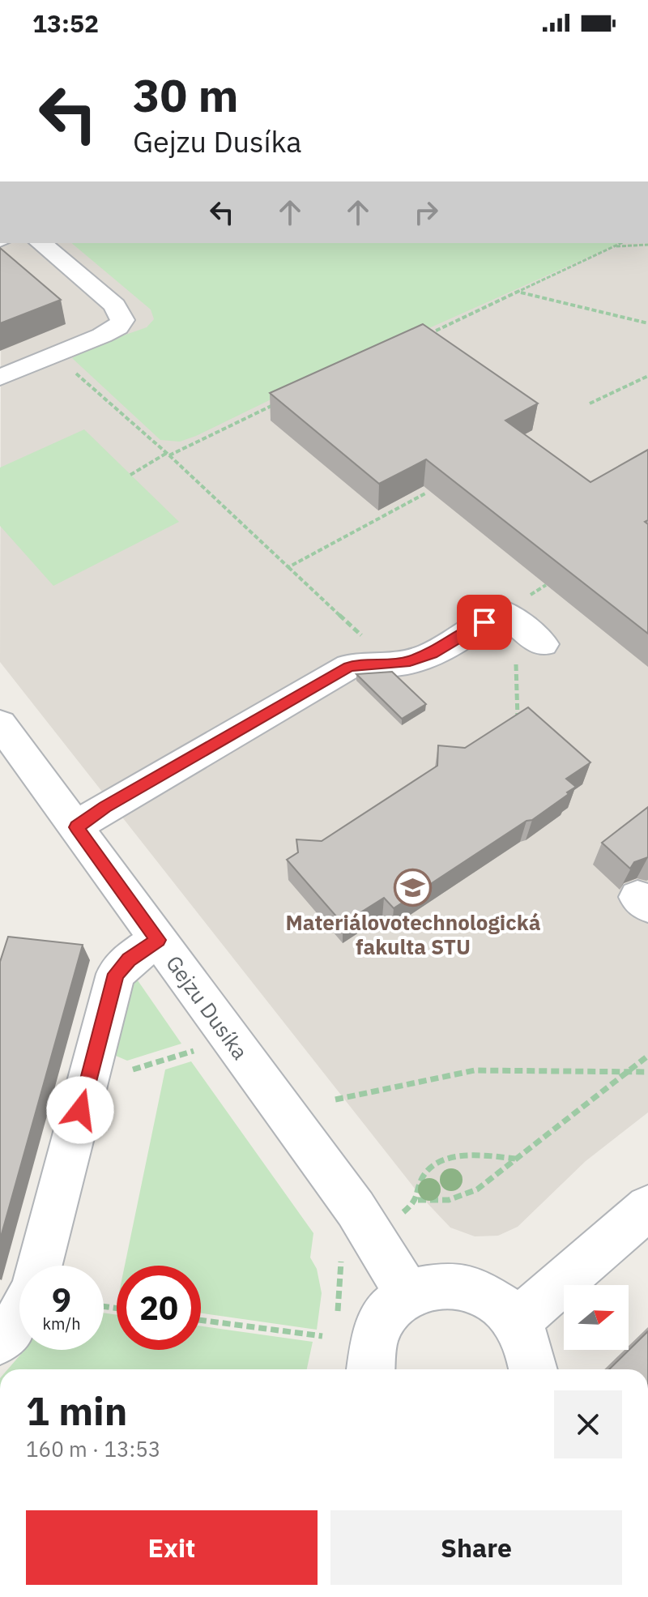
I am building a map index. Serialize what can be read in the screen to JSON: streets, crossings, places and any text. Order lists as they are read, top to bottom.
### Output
{
  "streets": {
    "street": ["Gejzu Dusíka"]
  },
  "places": {
    "school or university": ["Materiálovotechnologická fakulta STU"]
  },
  "north": "right",
  "page": {
    "status": "13:52",
    "turn": ["30 m", "Gejzu Dusíka"],
    "speed": "9 km/h",
    "limit": "20",
    "heading": ["1 min", "160 m · 13:53"],
    "buttons": ["Exit", "Share"]
  }
}
